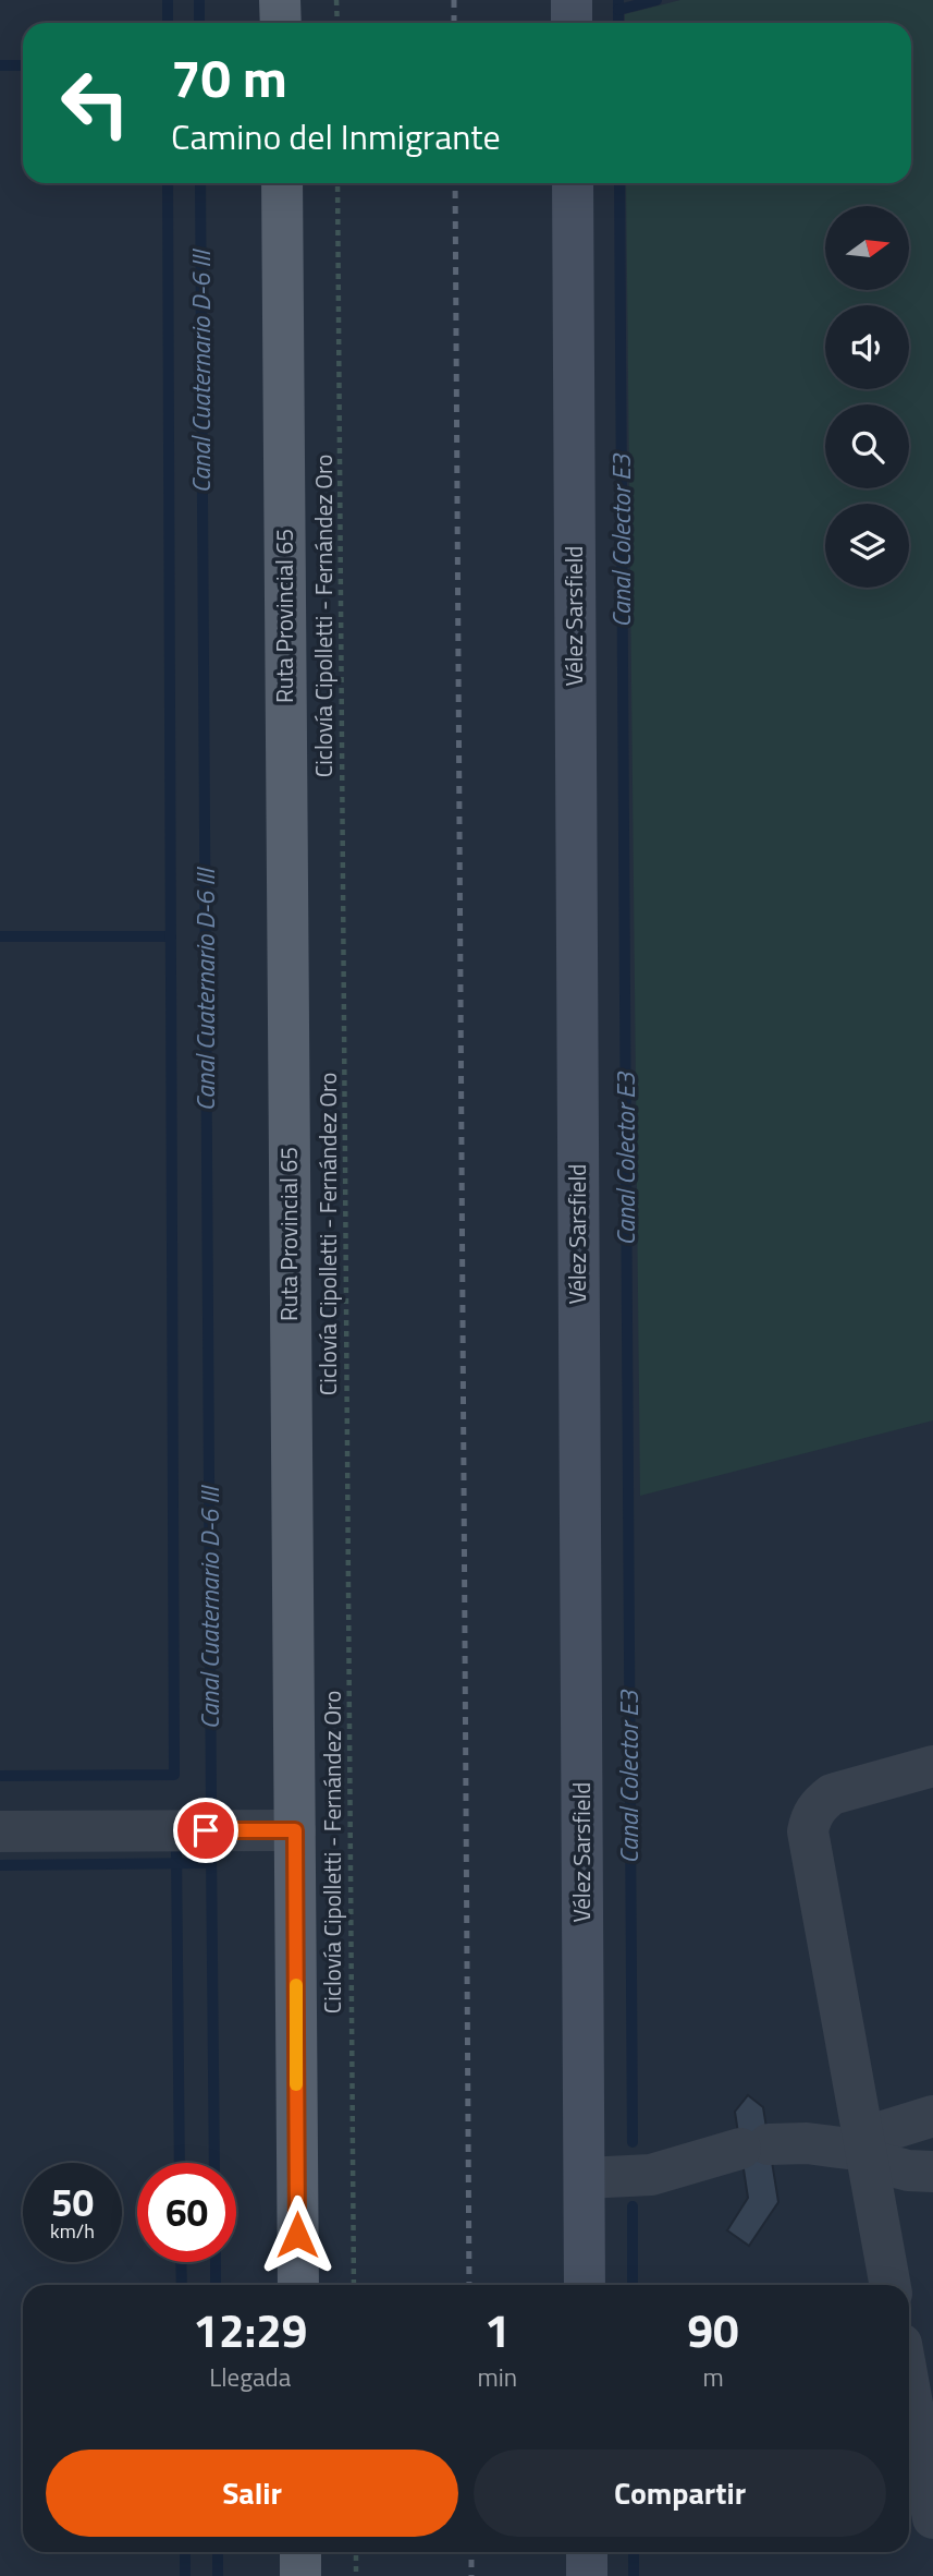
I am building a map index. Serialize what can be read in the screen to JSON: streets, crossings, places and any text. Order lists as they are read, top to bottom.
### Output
{
  "streets": {
    "main road": ["Ruta Provincial 65"],
    "street": ["Vélez Sarsfield"],
    "path": ["Ciclovía Cipolletti - Fernández Oro"]
  },
  "water": ["Canal Cuaternario D-6 III", "Canal Colector E3"],
  "north": "right",
  "page": {
    "turn": ["70 m", "Camino del Inmigrante"],
    "speed": "50 km/h",
    "limit": "60",
    "eta": [
      "12:29",
      "Llegada",
      "1",
      "min",
      "90",
      "m"
    ],
    "buttons": ["Salir", "Compartir"]
  }
}
